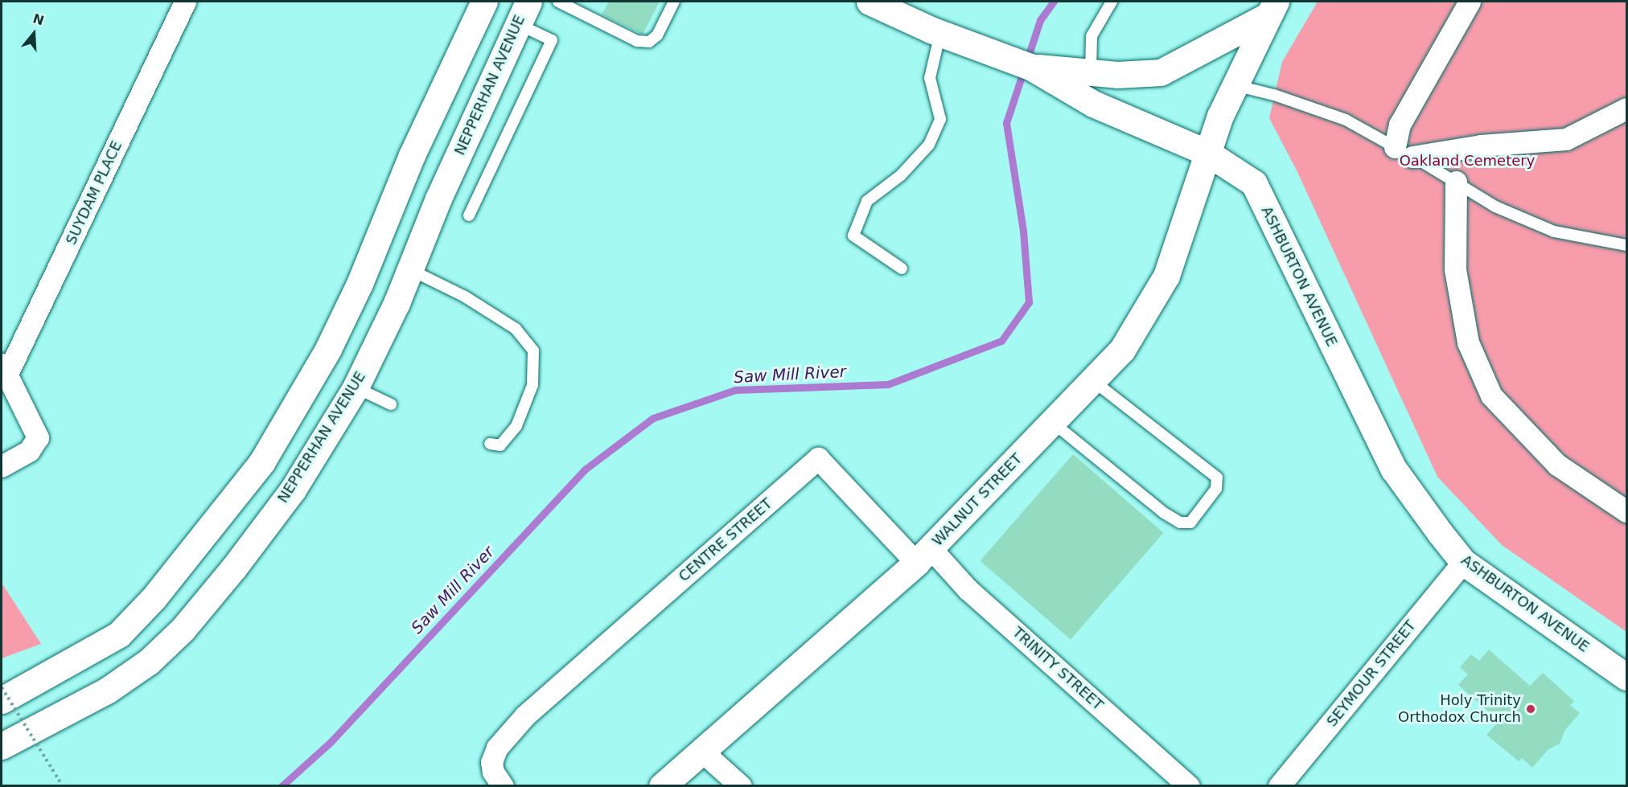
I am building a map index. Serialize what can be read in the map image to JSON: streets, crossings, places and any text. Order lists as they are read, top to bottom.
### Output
{
  "streets": {
    "main road": ["NEPPERHAN AVENUE", "ASHBURTON AVENUE", "WALNUT STREET"],
    "street": [
      "SUYDAM PLACE",
      "CENTRE STREET",
      "TRINITY STREET",
      "SEYMOUR STREET"
    ]
  },
  "crossings": [
    ["ASHBURTON AVENUE", "WALNUT STREET"],
    ["ASHBURTON AVENUE", "SEYMOUR STREET"],
    ["WALNUT STREET", "CENTRE STREET"],
    ["WALNUT STREET", "TRINITY STREET"],
    ["CENTRE STREET", "TRINITY STREET"]
  ],
  "water": ["Saw Mill River"],
  "parks": ["Oakland Cemetery"],
  "places": ["Holy Trinity Orthodox Church"],
  "north": "top"
}
